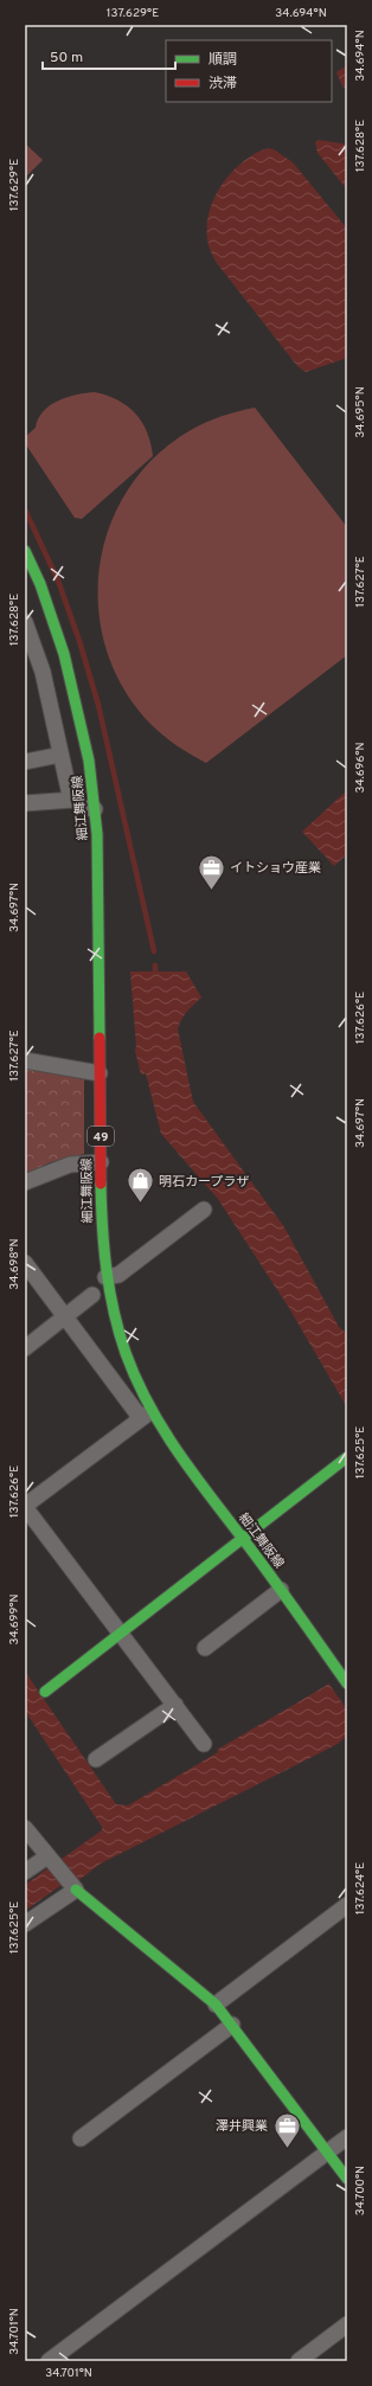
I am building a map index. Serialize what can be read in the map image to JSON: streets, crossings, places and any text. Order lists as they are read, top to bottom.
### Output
{
  "streets": {
    "main road": ["細江舞阪線", "49"]
  },
  "places": {
    "office": ["イトショウ産業", "澤井興業"],
    "shop": ["明石カープラザ"]
  },
  "legend": ["順調", "渋滞"],
  "scale_bar": "50 m",
  "coordinates": [
    "137.629°E",
    "34.694°N",
    "137.628°E",
    "34.695°N",
    "137.627°E",
    "34.696°N",
    "34.697°N",
    "137.626°E",
    "34.698°N",
    "137.625°E",
    "34.699°N",
    "137.624°E",
    "34.700°N",
    "34.701°N"
  ]
}
